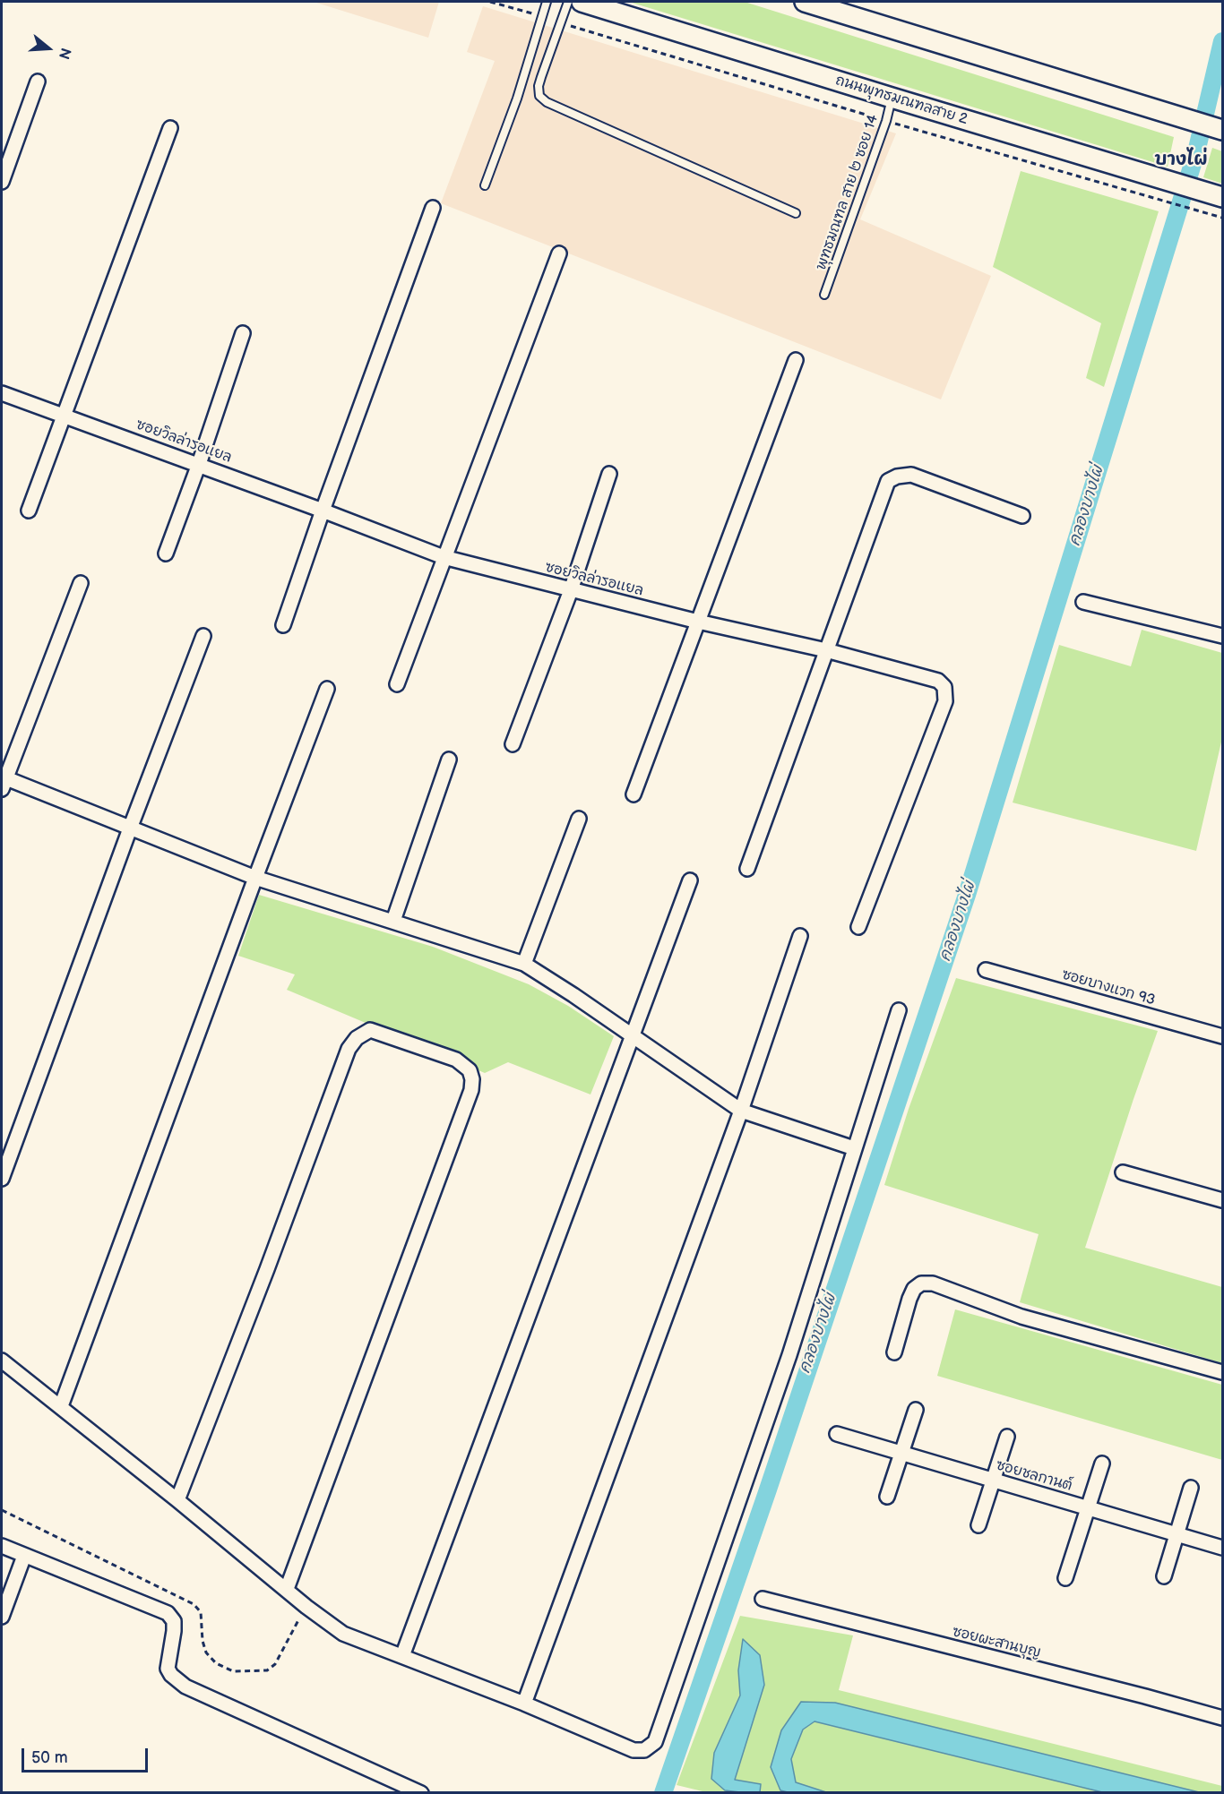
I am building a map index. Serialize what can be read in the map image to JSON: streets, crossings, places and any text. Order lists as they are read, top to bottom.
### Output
{
  "streets": {
    "main road": ["ถนนพุทธมณฑลสาย 2"],
    "street": [
      "ซอยวิลล่ารอแยล",
      "ซอยบางแวก 93",
      "ซอยชลกานต์",
      "ซอยผะสานบุญ"
    ],
    "lane": ["พุทธมณฑล สาย ๒ ซอย 14"]
  },
  "crossings": [
    ["ถนนพุทธมณฑลสาย 2", "พุทธมณฑล สาย ๒ ซอย 14"]
  ],
  "districts": ["บางไผ่"],
  "water": ["คลองบางไผ่"],
  "scale_bar": "50 m",
  "north": "right"
}
